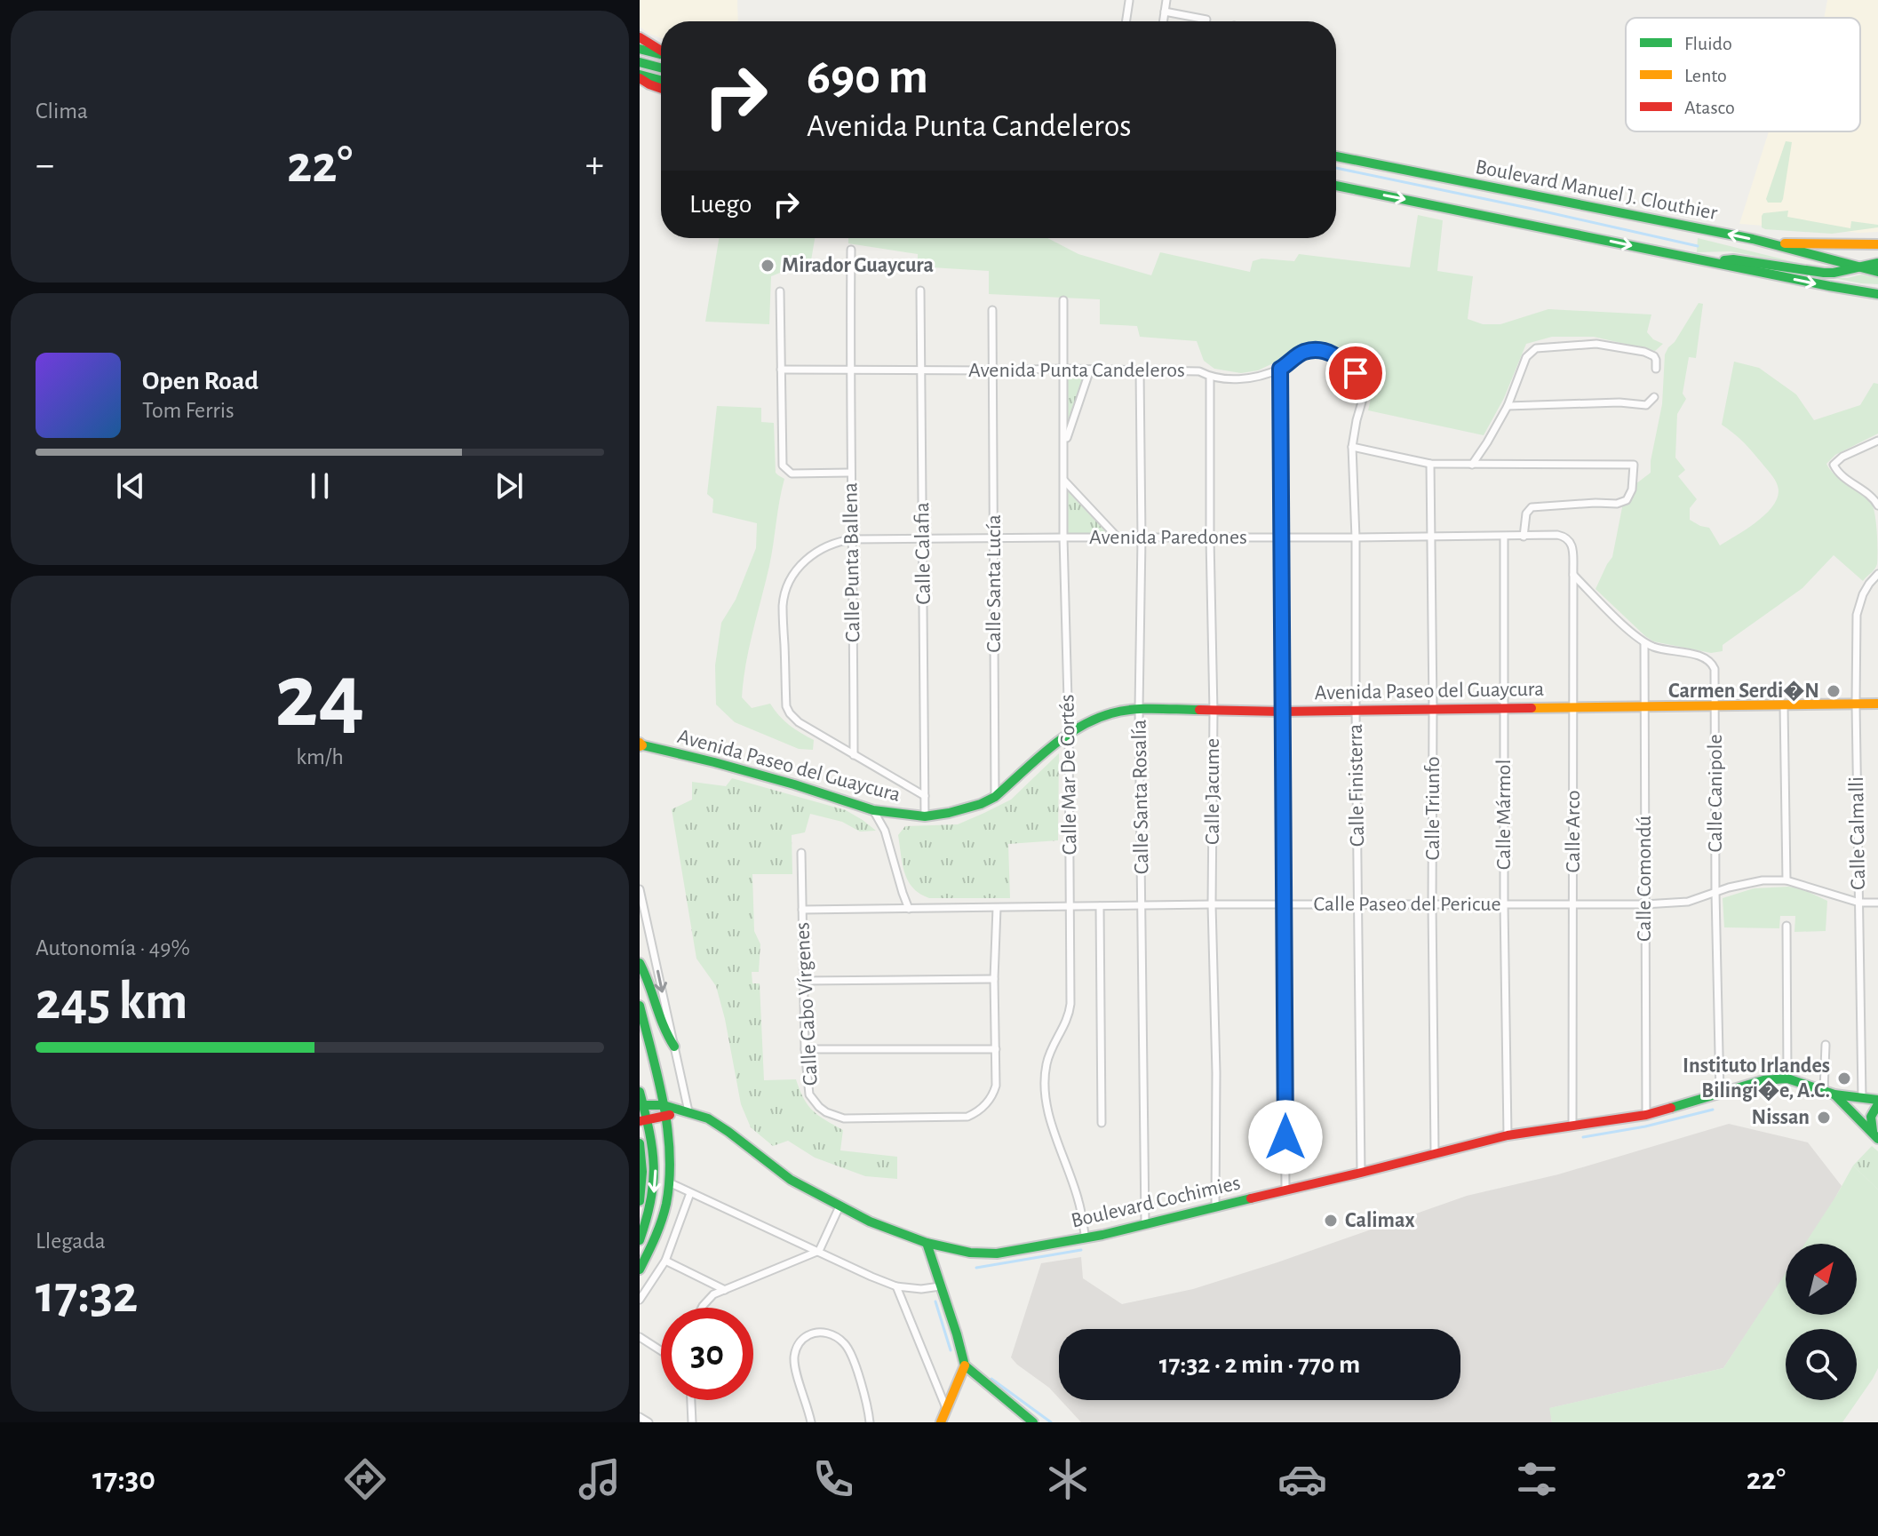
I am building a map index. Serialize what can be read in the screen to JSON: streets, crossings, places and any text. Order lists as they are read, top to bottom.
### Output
{
  "streets": {
    "main road": ["Boulevard Manuel J. Clouthier", "Avenida Paseo del Guaycura", "Boulevard Cochimies"],
    "street": [
      "Avenida Punta Candeleros",
      "Avenida Paredones",
      "Calle Calafia",
      "Calle Punta Ballena",
      "Calle Santa Lucía",
      "Calle Mar De Cortés",
      "Calle Finisterra",
      "Calle Jacume",
      "Calle Canipole",
      "Calle Santa Rosalía",
      "Calle Triunfo",
      "Calle Mármol",
      "Calle Arco",
      "Calle Calmalli",
      "Calle Comondú",
      "Calle Paseo del Pericue",
      "Calle Cabo Vírgenes"
    ]
  },
  "crossings": [
    ["Avenida Punta Candeleros", "Calle Calafia"],
    ["Avenida Punta Candeleros", "Calle Punta Ballena"],
    ["Avenida Punta Candeleros", "Calle Santa Lucía"],
    ["Avenida Punta Candeleros", "Calle Mar De Cortés"],
    ["Avenida Punta Candeleros", "Calle Jacume"],
    ["Avenida Punta Candeleros", "Calle Santa Rosalía"],
    ["Avenida Paredones", "Calle Calafia"],
    ["Avenida Paredones", "Calle Punta Ballena"],
    ["Avenida Paredones", "Calle Santa Lucía"],
    ["Avenida Paredones", "Calle Mar De Cortés"],
    ["Avenida Paredones", "Calle Finisterra"],
    ["Avenida Paredones", "Calle Jacume"],
    ["Avenida Paredones", "Calle Santa Rosalía"],
    ["Avenida Paredones", "Calle Triunfo"],
    ["Avenida Paredones", "Calle Mármol"],
    ["Avenida Paredones", "Calle Arco"],
    ["Calle Calafia", "Avenida Paseo del Guaycura"],
    ["Calle Santa Lucía", "Avenida Paseo del Guaycura"],
    ["Avenida Paseo del Guaycura", "Calle Mar De Cortés"],
    ["Avenida Paseo del Guaycura", "Calle Finisterra"],
    ["Avenida Paseo del Guaycura", "Calle Jacume"],
    ["Avenida Paseo del Guaycura", "Calle Canipole"],
    ["Avenida Paseo del Guaycura", "Calle Santa Rosalía"],
    ["Avenida Paseo del Guaycura", "Calle Triunfo"],
    ["Avenida Paseo del Guaycura", "Calle Mármol"],
    ["Avenida Paseo del Guaycura", "Calle Arco"],
    ["Avenida Paseo del Guaycura", "Calle Calmalli"],
    ["Avenida Paseo del Guaycura", "Calle Comondú"],
    ["Calle Mar De Cortés", "Calle Paseo del Pericue"],
    ["Calle Mar De Cortés", "Boulevard Cochimies"],
    ["Calle Finisterra", "Calle Paseo del Pericue"],
    ["Calle Finisterra", "Boulevard Cochimies"],
    ["Calle Jacume", "Calle Paseo del Pericue"],
    ["Calle Jacume", "Boulevard Cochimies"],
    ["Calle Canipole", "Calle Arco"],
    ["Calle Canipole", "Calle Comondú"],
    ["Calle Canipole", "Calle Paseo del Pericue"],
    ["Calle Canipole", "Boulevard Cochimies"],
    ["Calle Santa Rosalía", "Calle Paseo del Pericue"],
    ["Calle Santa Rosalía", "Boulevard Cochimies"],
    ["Calle Triunfo", "Calle Paseo del Pericue"],
    ["Calle Triunfo", "Boulevard Cochimies"],
    ["Calle Mármol", "Calle Paseo del Pericue"],
    ["Calle Mármol", "Boulevard Cochimies"],
    ["Calle Arco", "Calle Paseo del Pericue"],
    ["Calle Arco", "Boulevard Cochimies"],
    ["Calle Calmalli", "Calle Paseo del Pericue"],
    ["Calle Comondú", "Calle Paseo del Pericue"],
    ["Calle Comondú", "Boulevard Cochimies"],
    ["Calle Paseo del Pericue", "Calle Cabo Vírgenes"]
  ],
  "places": [
    "Mirador Guaycura",
    "Carmen Serdi�N",
    "Instituto Irlandes Bilingi�e, A.C.",
    "Nissan",
    "Calimax"
  ],
  "legend": ["Fluido", "Lento", "Atasco"],
  "north": "top right",
  "page": {
    "tile": [
      "Clima",
      ["24", "km/h"],
      ["Autonomía · 49%", "245 km"],
      ["Llegada", "17:32"]
    ],
    "turn": ["690 m", "Avenida Punta Candeleros"],
    "heat": ["−", "22°", "+"],
    "then": "Luego",
    "song": ["Open Road", "Tom Ferris"],
    "limit": "30",
    "trip": "17:32 · 2 min · 770 m",
    "tabs": ["17:30", "22°"]
  }
}
